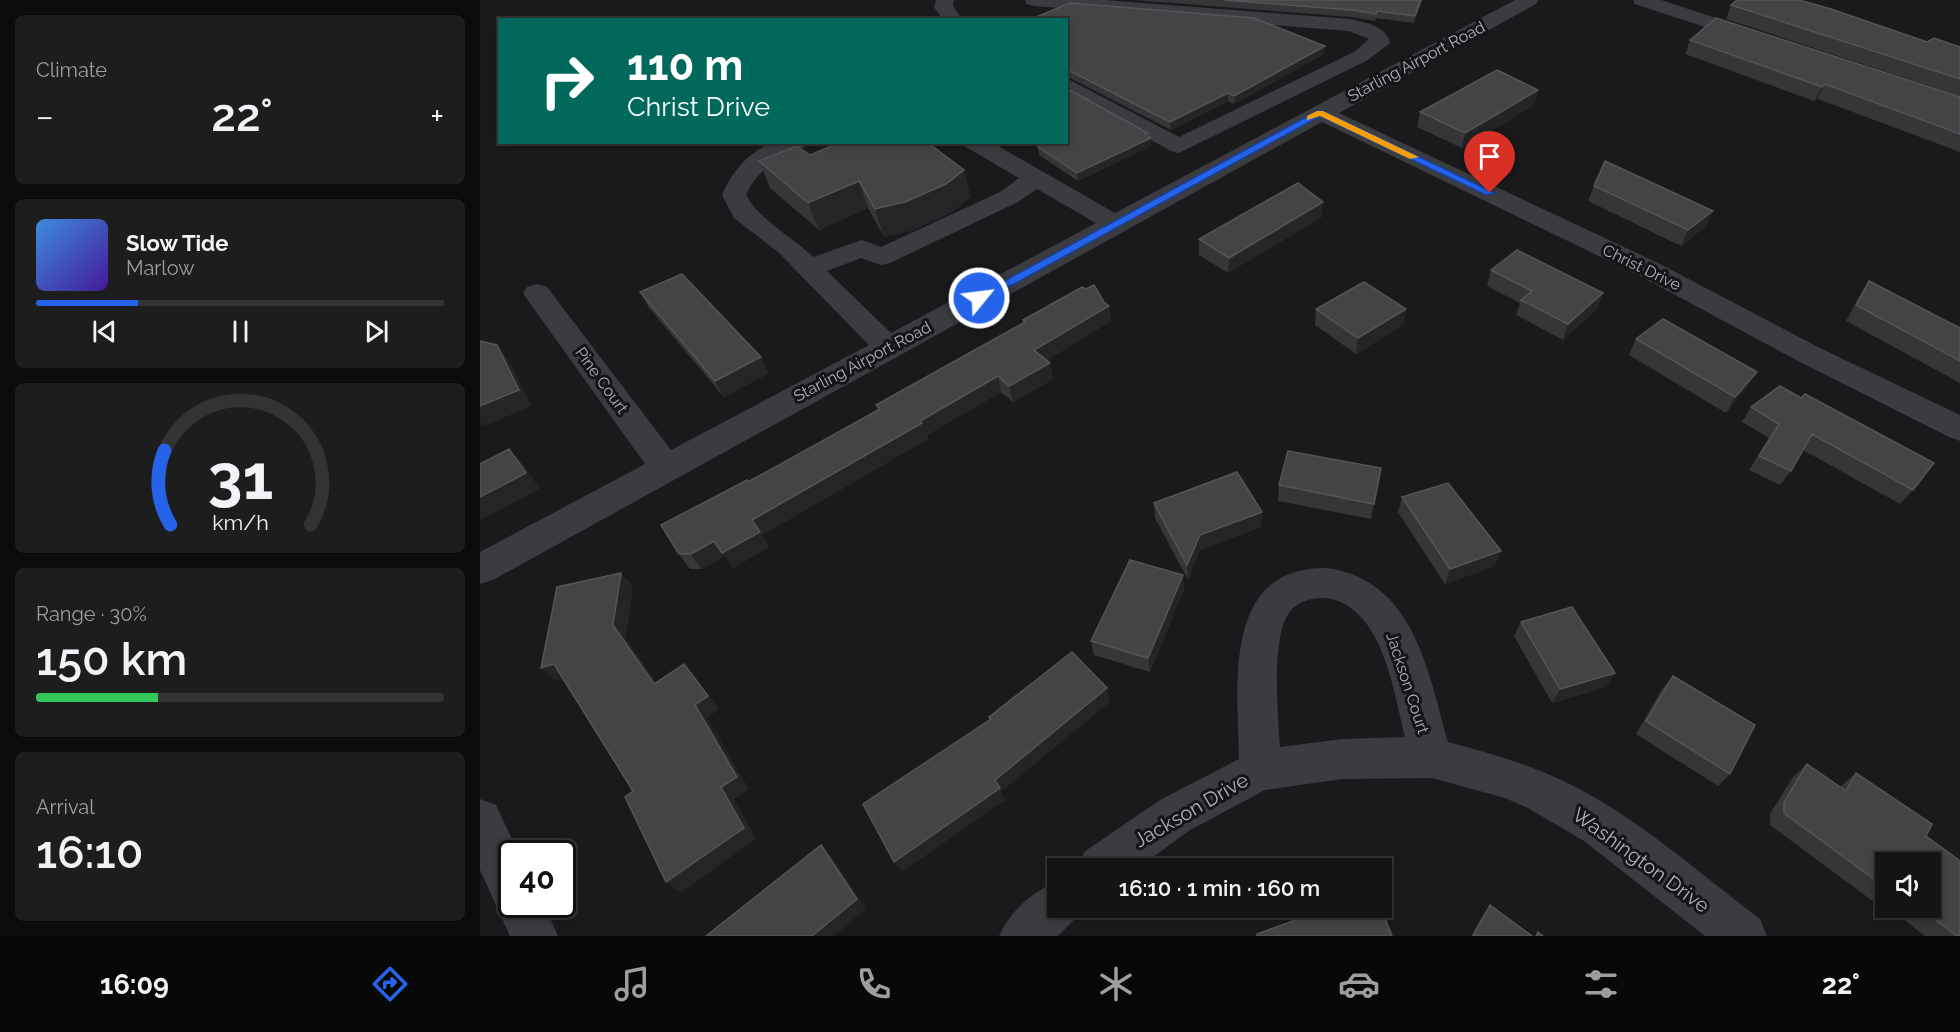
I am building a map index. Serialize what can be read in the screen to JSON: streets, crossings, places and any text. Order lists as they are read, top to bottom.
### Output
{
  "streets": {
    "street": [
      "Starling Airport Road",
      "Christ Drive",
      "Pine Court",
      "Jackson Court",
      "Jackson Drive",
      "Washington Drive"
    ]
  },
  "crossings": [
    ["Starling Airport Road", "Christ Drive"],
    ["Starling Airport Road", "Pine Court"],
    ["Jackson Court", "Jackson Drive"],
    ["Jackson Court", "Washington Drive"],
    ["Jackson Drive", "Washington Drive"]
  ],
  "page": {
    "tile": [
      "Climate",
      ["Range · 30%", "150 km"],
      ["Arrival", "16:10"]
    ],
    "turn": ["110 m", "Christ Drive"],
    "heat": ["−", "22°", "+"],
    "song": ["Slow Tide", "Marlow"],
    "limit": "40",
    "trip": "16:10 · 1 min · 160 m",
    "tabs": ["16:09", "22°"],
    "gauge": ["31", "km/h"]
  }
}
